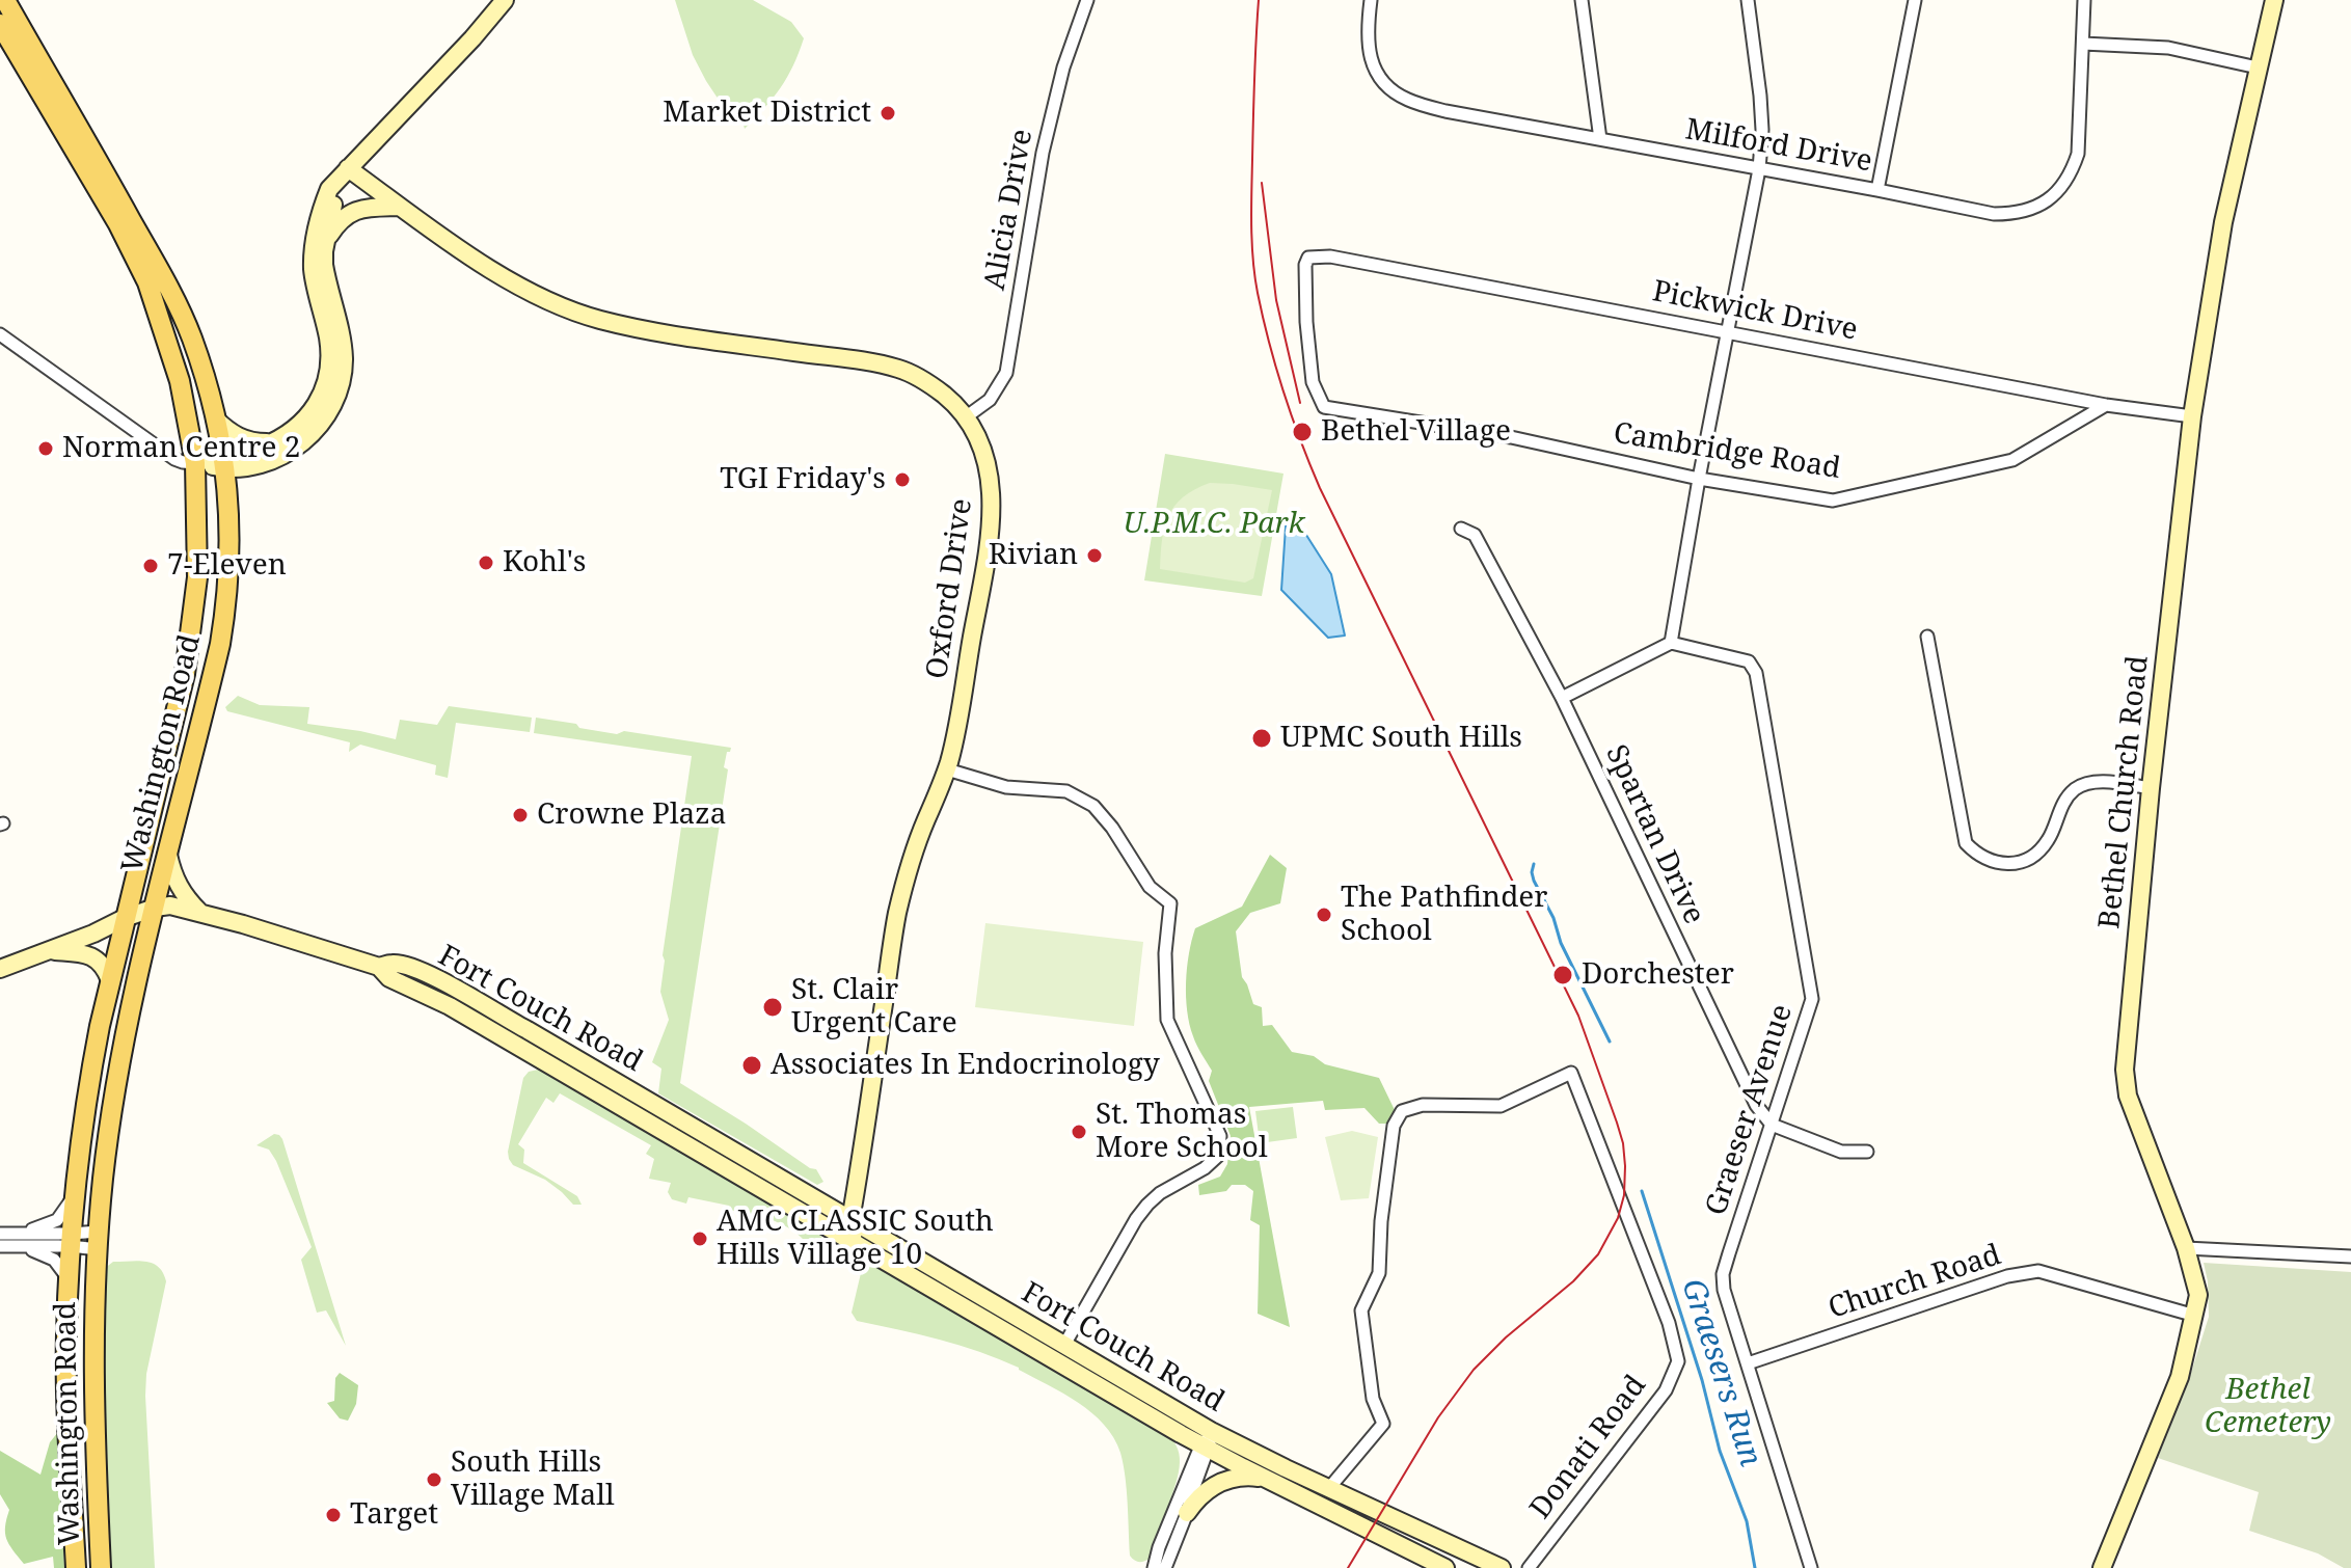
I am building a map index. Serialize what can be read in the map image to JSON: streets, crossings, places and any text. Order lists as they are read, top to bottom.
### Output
{
  "streets": {
    "main road": ["Washington Road"],
    "street": [
      "Milford Drive",
      "Alicia Drive",
      "Pickwick Drive",
      "Cambridge Road",
      "Oxford Drive",
      "Bethel Church Road",
      "Spartan Drive",
      "Fort Couch Road",
      "Graeser Avenue",
      "Church Road",
      "Donati Road"
    ]
  },
  "crossings": [
    ["Alicia Drive", "Oxford Drive"],
    ["Pickwick Drive", "Cambridge Road"],
    ["Pickwick Drive", "Bethel Church Road"],
    ["Oxford Drive", "Fort Couch Road"],
    ["Washington Road", "Fort Couch Road"],
    ["Bethel Church Road", "Church Road"],
    ["Spartan Drive", "Graeser Avenue"],
    ["Fort Couch Road", "Donati Road"],
    ["Graeser Avenue", "Church Road"]
  ],
  "water": ["Graesers Run"],
  "parks": ["U.P.M.C. Park", "Bethel Cemetery"],
  "places": [
    "Market District",
    "Bethel Village",
    "Norman Centre 2",
    "TGI Friday's",
    "Rivian",
    "Kohl's",
    "7-Eleven",
    "UPMC South Hills",
    "Crowne Plaza",
    "The Pathfinder School",
    "Dorchester",
    "St. Clair Urgent Care",
    "Associates In Endocrinology",
    "St. Thomas More School",
    "AMC CLASSIC South Hills Village 10",
    "South Hills Village Mall",
    "Target"
  ]
}
